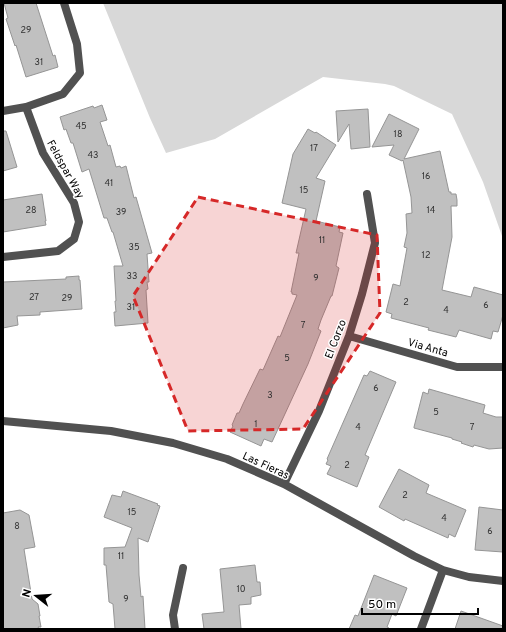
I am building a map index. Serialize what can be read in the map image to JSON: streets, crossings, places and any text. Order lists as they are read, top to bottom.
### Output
{
  "streets": {
    "street": [
      "Feldspar Way",
      "El Corzo",
      "Via Anta",
      "Las Fieras"
    ]
  },
  "crossings": [
    ["El Corzo", "Via Anta"],
    ["El Corzo", "Las Fieras"]
  ],
  "house_numbers": [
    "29",
    "31",
    "45",
    "18",
    "17",
    "43",
    "16",
    "41",
    "15",
    "28",
    "14",
    "39",
    "11",
    "35",
    "12",
    "33",
    "9",
    "27",
    "29",
    "2",
    "6",
    "31",
    "4",
    "7",
    "5",
    "6",
    "3",
    "5",
    "1",
    "4",
    "7",
    "2",
    "2",
    "15",
    "4",
    "8",
    "6",
    "11",
    "10",
    "9"
  ],
  "scale_bar": "50 m",
  "north": "left"
}
